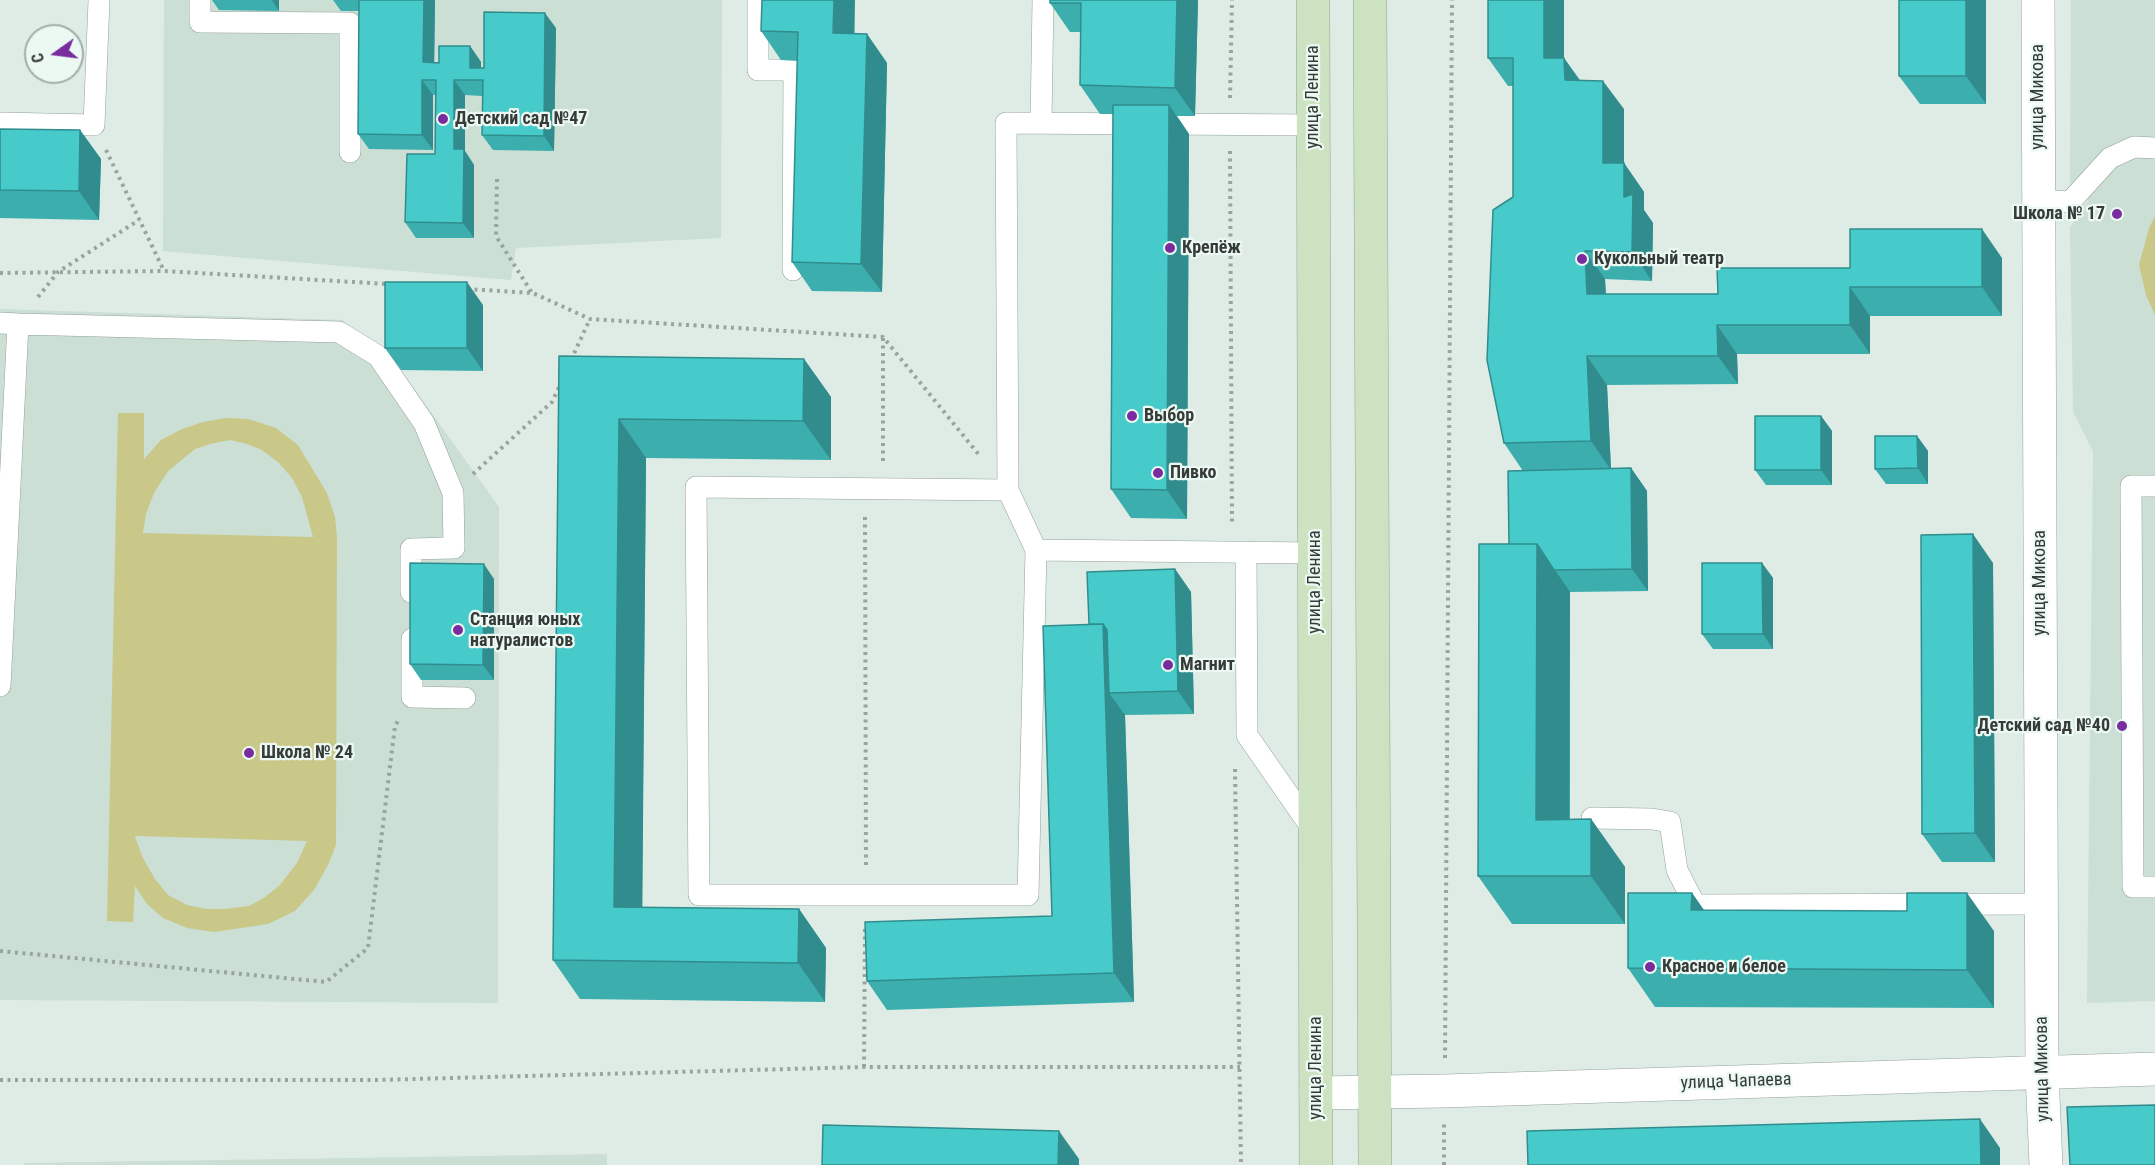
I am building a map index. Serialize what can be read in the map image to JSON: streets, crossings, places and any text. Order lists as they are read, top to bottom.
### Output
{
  "streets": {
    "main road": ["улица Ленина"],
    "street": ["улица Микова", "улица Чапаева"]
  },
  "crossings": [
    ["улица Ленина", "улица Чапаева"],
    ["улица Микова", "улица Чапаева"]
  ],
  "places": [
    "Детский сад №47",
    "Школа № 17",
    "Крепёж",
    "Кукольный театр",
    "Выбор",
    "Пивко",
    "Станция юных натуралистов",
    "Магнит",
    "Детский сад №40",
    "Школа № 24",
    "Красное и белое"
  ],
  "north": "left"
}
